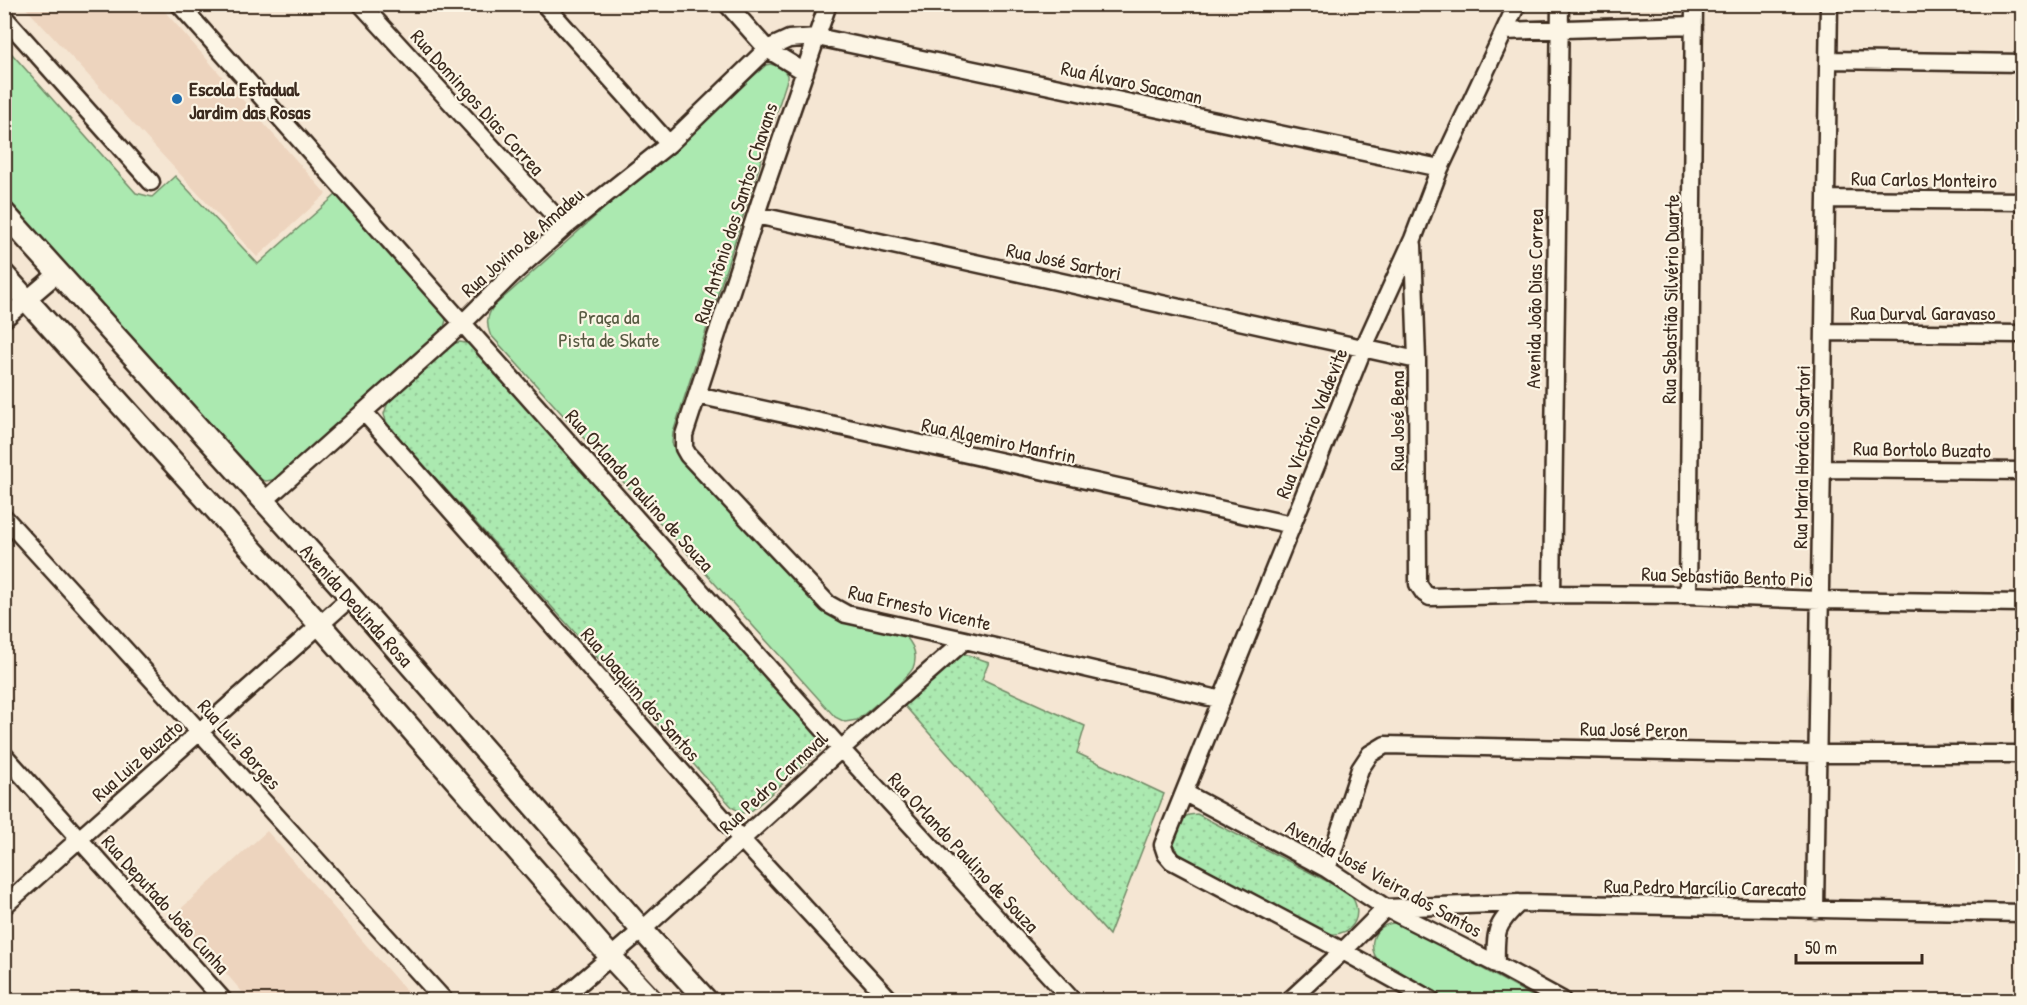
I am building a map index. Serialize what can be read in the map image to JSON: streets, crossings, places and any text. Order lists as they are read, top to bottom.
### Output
{
  "streets": {
    "street": [
      "Rua Álvaro Sacoman",
      "Rua Domingos Dias Correa",
      "Rua Carlos Monteiro",
      "Rua Antônio dos Santos Chavans",
      "Rua Jovino de Amadeu",
      "Rua José Sartori",
      "Avenida João Dias Correa",
      "Rua Sebastião Silvério Duarte",
      "Rua Durval Garavaso",
      "Rua José Bena",
      "Rua Victório Valdevite",
      "Rua Algemiro Manfrin",
      "Rua Bortolo Buzato",
      "Rua Maria Horácio Sartori",
      "Rua Orlando Paulino de Souza",
      "Rua Sebastião Bento Pio",
      "Avenida Deolinda Rosa",
      "Rua Ernesto Vicente",
      "Rua Joaquim dos Santos",
      "Rua José Peron",
      "Rua Luiz Borges",
      "Rua Luiz Buzato",
      "Rua Pedro Carnaval",
      "Avenida José Vieira dos Santos",
      "Rua Pedro Marcílio Carecato",
      "Rua Deputado João Cunha"
    ]
  },
  "crossings": [
    ["Rua Álvaro Sacoman", "Rua Antônio dos Santos Chavans"],
    ["Rua Álvaro Sacoman", "Rua Jovino de Amadeu"],
    ["Rua Álvaro Sacoman", "Rua Victório Valdevite"],
    ["Rua Domingos Dias Correa", "Rua Jovino de Amadeu"],
    ["Rua Carlos Monteiro", "Rua Maria Horácio Sartori"],
    ["Rua Antônio dos Santos Chavans", "Rua Jovino de Amadeu"],
    ["Rua Antônio dos Santos Chavans", "Rua José Sartori"],
    ["Rua Antônio dos Santos Chavans", "Rua Algemiro Manfrin"],
    ["Rua Antônio dos Santos Chavans", "Rua Ernesto Vicente"],
    ["Rua Jovino de Amadeu", "Rua Orlando Paulino de Souza"],
    ["Rua Jovino de Amadeu", "Avenida Deolinda Rosa"],
    ["Rua Jovino de Amadeu", "Rua Joaquim dos Santos"],
    ["Rua José Sartori", "Rua José Bena"],
    ["Rua José Sartori", "Rua Victório Valdevite"],
    ["Avenida João Dias Correa", "Rua Sebastião Bento Pio"],
    ["Rua Sebastião Silvério Duarte", "Rua Sebastião Bento Pio"],
    ["Rua Durval Garavaso", "Rua Maria Horácio Sartori"],
    ["Rua José Bena", "Rua Victório Valdevite"],
    ["Rua José Bena", "Rua Sebastião Bento Pio"],
    ["Rua Victório Valdevite", "Rua Algemiro Manfrin"],
    ["Rua Victório Valdevite", "Rua Ernesto Vicente"],
    ["Rua Victório Valdevite", "Avenida José Vieira dos Santos"],
    ["Rua Bortolo Buzato", "Rua Maria Horácio Sartori"],
    ["Rua Maria Horácio Sartori", "Rua Sebastião Bento Pio"],
    ["Rua Maria Horácio Sartori", "Rua José Peron"],
    ["Rua Maria Horácio Sartori", "Rua Pedro Marcílio Carecato"],
    ["Rua Orlando Paulino de Souza", "Rua Pedro Carnaval"],
    ["Avenida Deolinda Rosa", "Rua Luiz Buzato"],
    ["Avenida Deolinda Rosa", "Rua Pedro Carnaval"],
    ["Rua Ernesto Vicente", "Rua Pedro Carnaval"],
    ["Rua Joaquim dos Santos", "Rua Pedro Carnaval"],
    ["Rua José Peron", "Avenida José Vieira dos Santos"],
    ["Rua Luiz Borges", "Rua Luiz Buzato"],
    ["Rua Luiz Buzato", "Rua Deputado João Cunha"],
    ["Avenida José Vieira dos Santos", "Rua Pedro Marcílio Carecato"]
  ],
  "parks": ["Praça da Pista de Skate"],
  "places": ["Escola Estadual Jardim das Rosas"],
  "scale_bar": "50 m"
}
